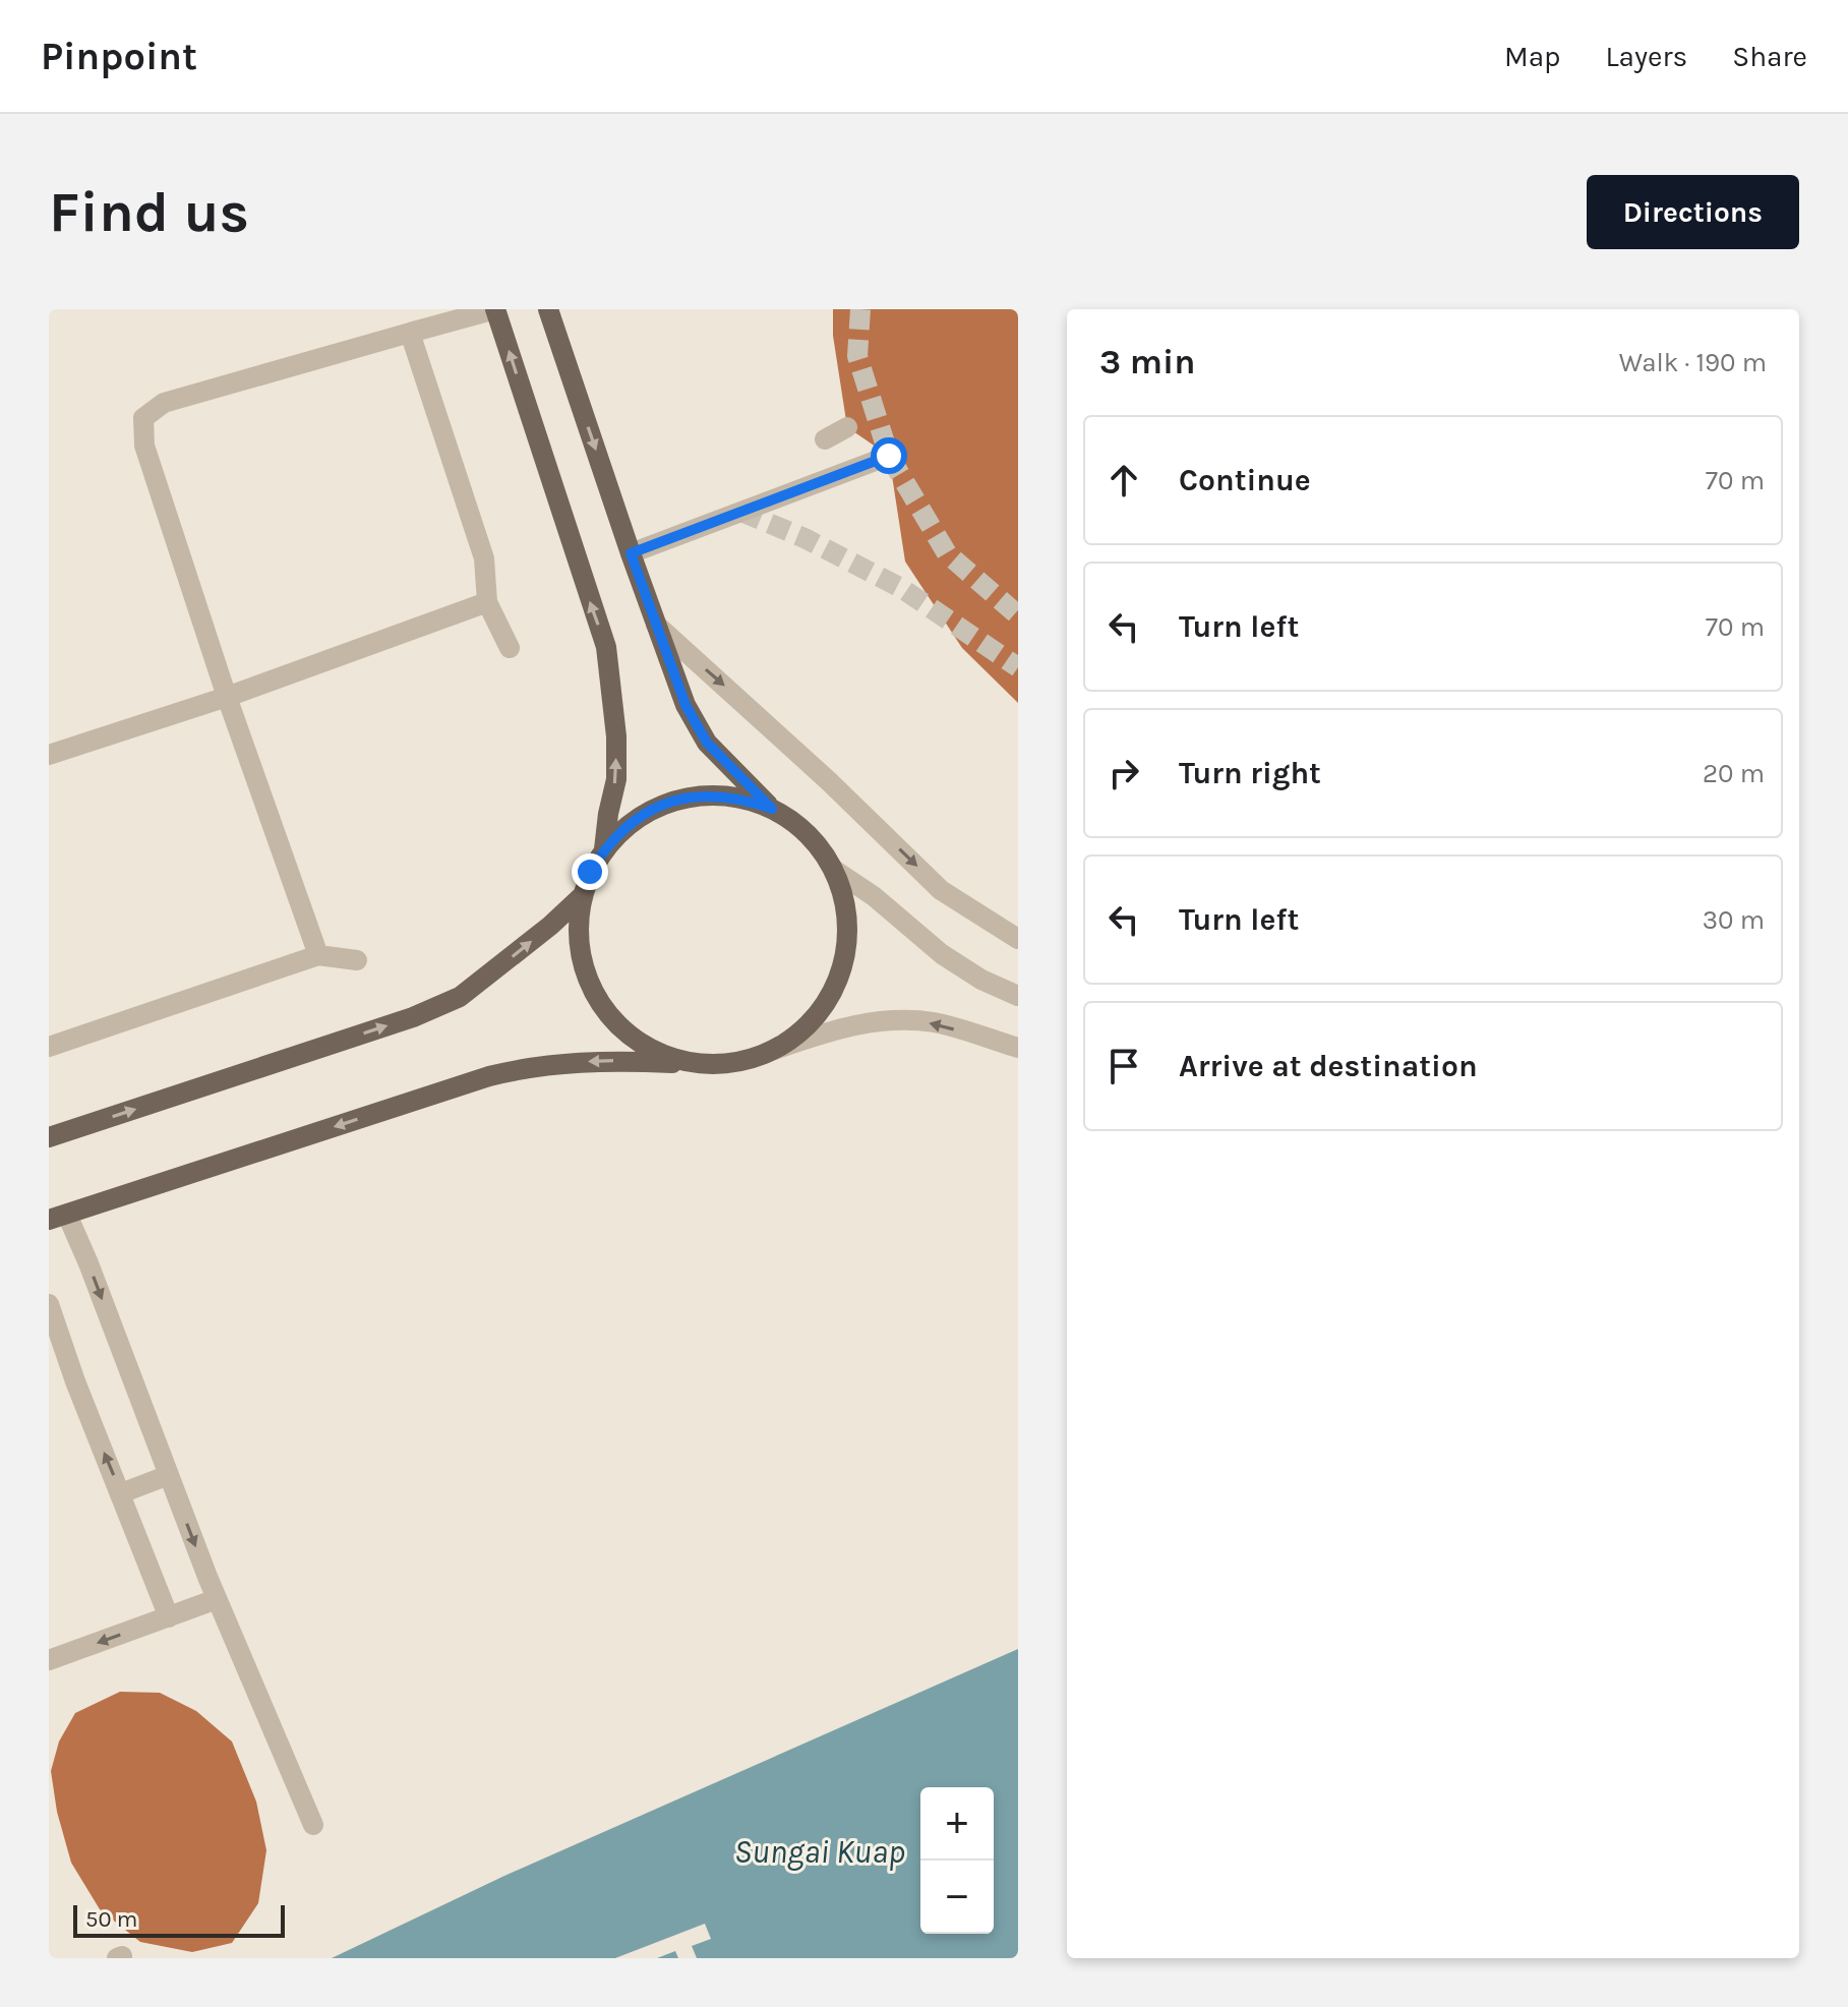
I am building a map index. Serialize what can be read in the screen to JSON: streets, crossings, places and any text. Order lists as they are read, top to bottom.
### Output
{
  "water": ["Sungai Kuap"],
  "scale_bar": "50 m",
  "page": {
    "header": "Pinpoint",
    "nav": ["Map", "Layers", "Share"],
    "buttons": "Directions",
    "title": "Find us",
    "heading": ["3 min", "Walk · 190 m"],
    "list": [
      ["Continue", "70 m"],
      ["Turn left", "70 m"],
      ["Turn right", "20 m"],
      ["Turn left", "30 m"],
      "Arrive at destination"
    ],
    "map_buttons": ["+", "−"],
    "scale": "50 m"
  }
}
